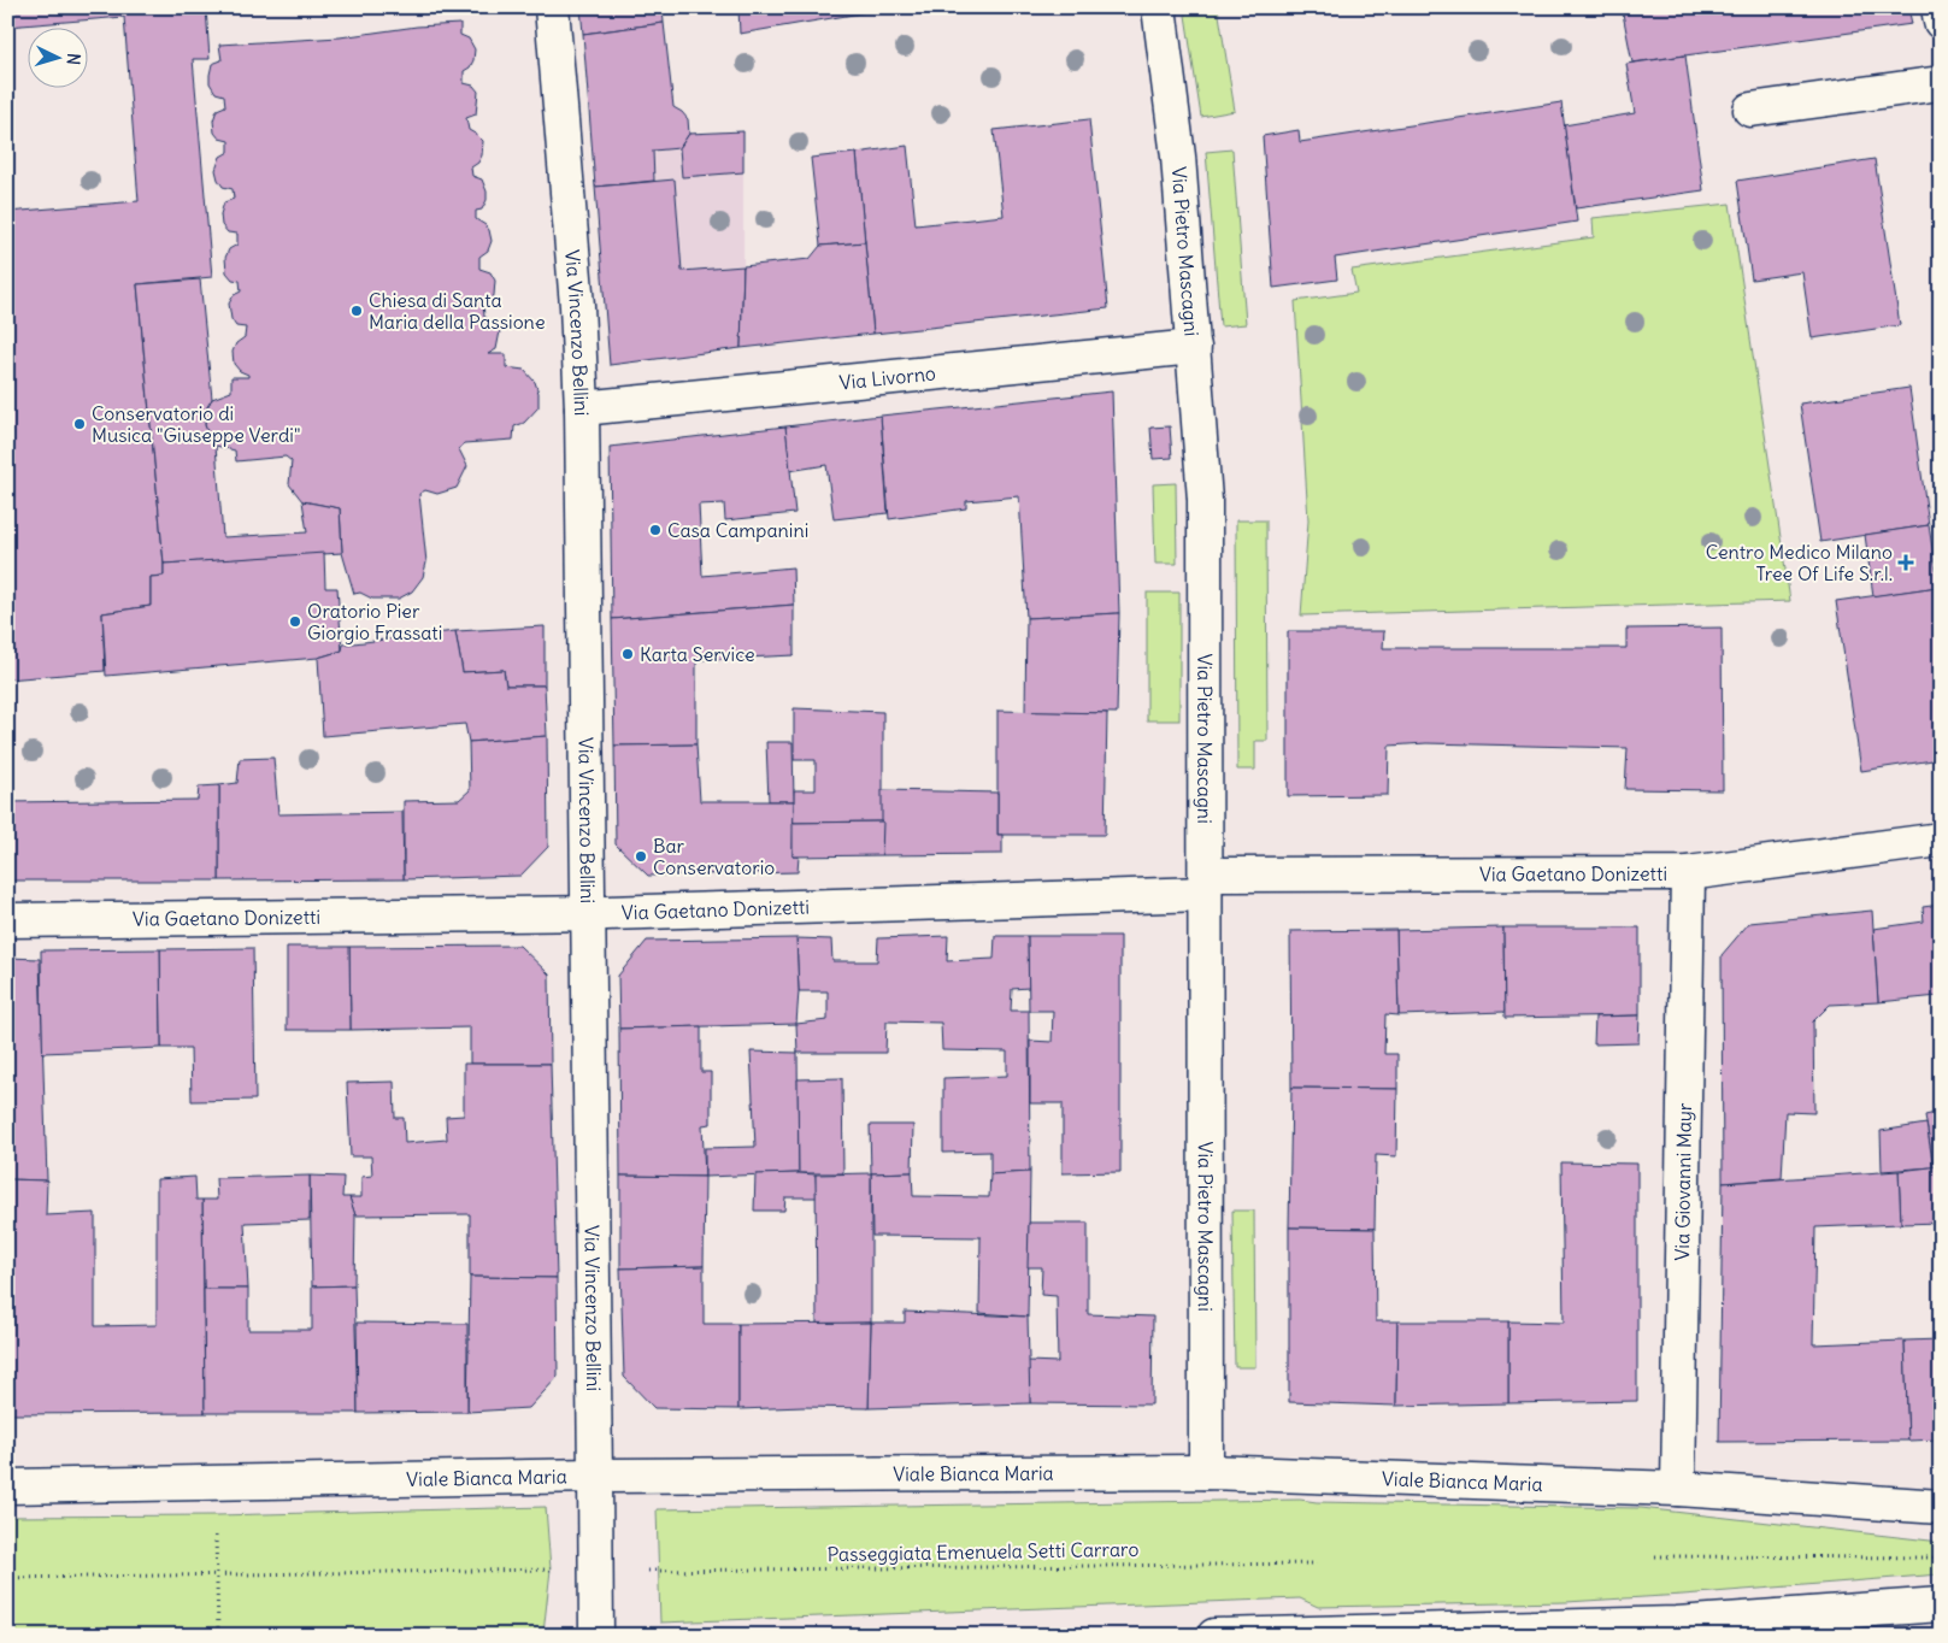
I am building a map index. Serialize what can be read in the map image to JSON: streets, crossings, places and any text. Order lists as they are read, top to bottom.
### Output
{
  "streets": {
    "street": [
      "Via Pietro Mascagni",
      "Via Vincenzo Bellini",
      "Via Livorno",
      "Via Gaetano Donizetti",
      "Via Giovanni Mayr",
      "Viale Bianca Maria"
    ],
    "path": ["Passeggiata Emenuela Setti Carraro"]
  },
  "crossings": [
    ["Via Pietro Mascagni", "Via Livorno"],
    ["Via Pietro Mascagni", "Via Gaetano Donizetti"],
    ["Via Pietro Mascagni", "Viale Bianca Maria"],
    ["Via Vincenzo Bellini", "Via Livorno"],
    ["Via Vincenzo Bellini", "Via Gaetano Donizetti"],
    ["Via Vincenzo Bellini", "Viale Bianca Maria"],
    ["Via Gaetano Donizetti", "Via Giovanni Mayr"],
    ["Via Giovanni Mayr", "Viale Bianca Maria"]
  ],
  "places": {
    "other": [
      "Chiesa di Santa Maria della Passione",
      "Conservatorio di Musica \"Giuseppe Verdi\"",
      "Casa Campanini",
      "Oratorio Pier Giorgio Frassati",
      "Karta Service",
      "Bar Conservatorio"
    ],
    "health": ["Centro Medico Milano Tree Of Life S.r.l."]
  },
  "north": "right"
}
